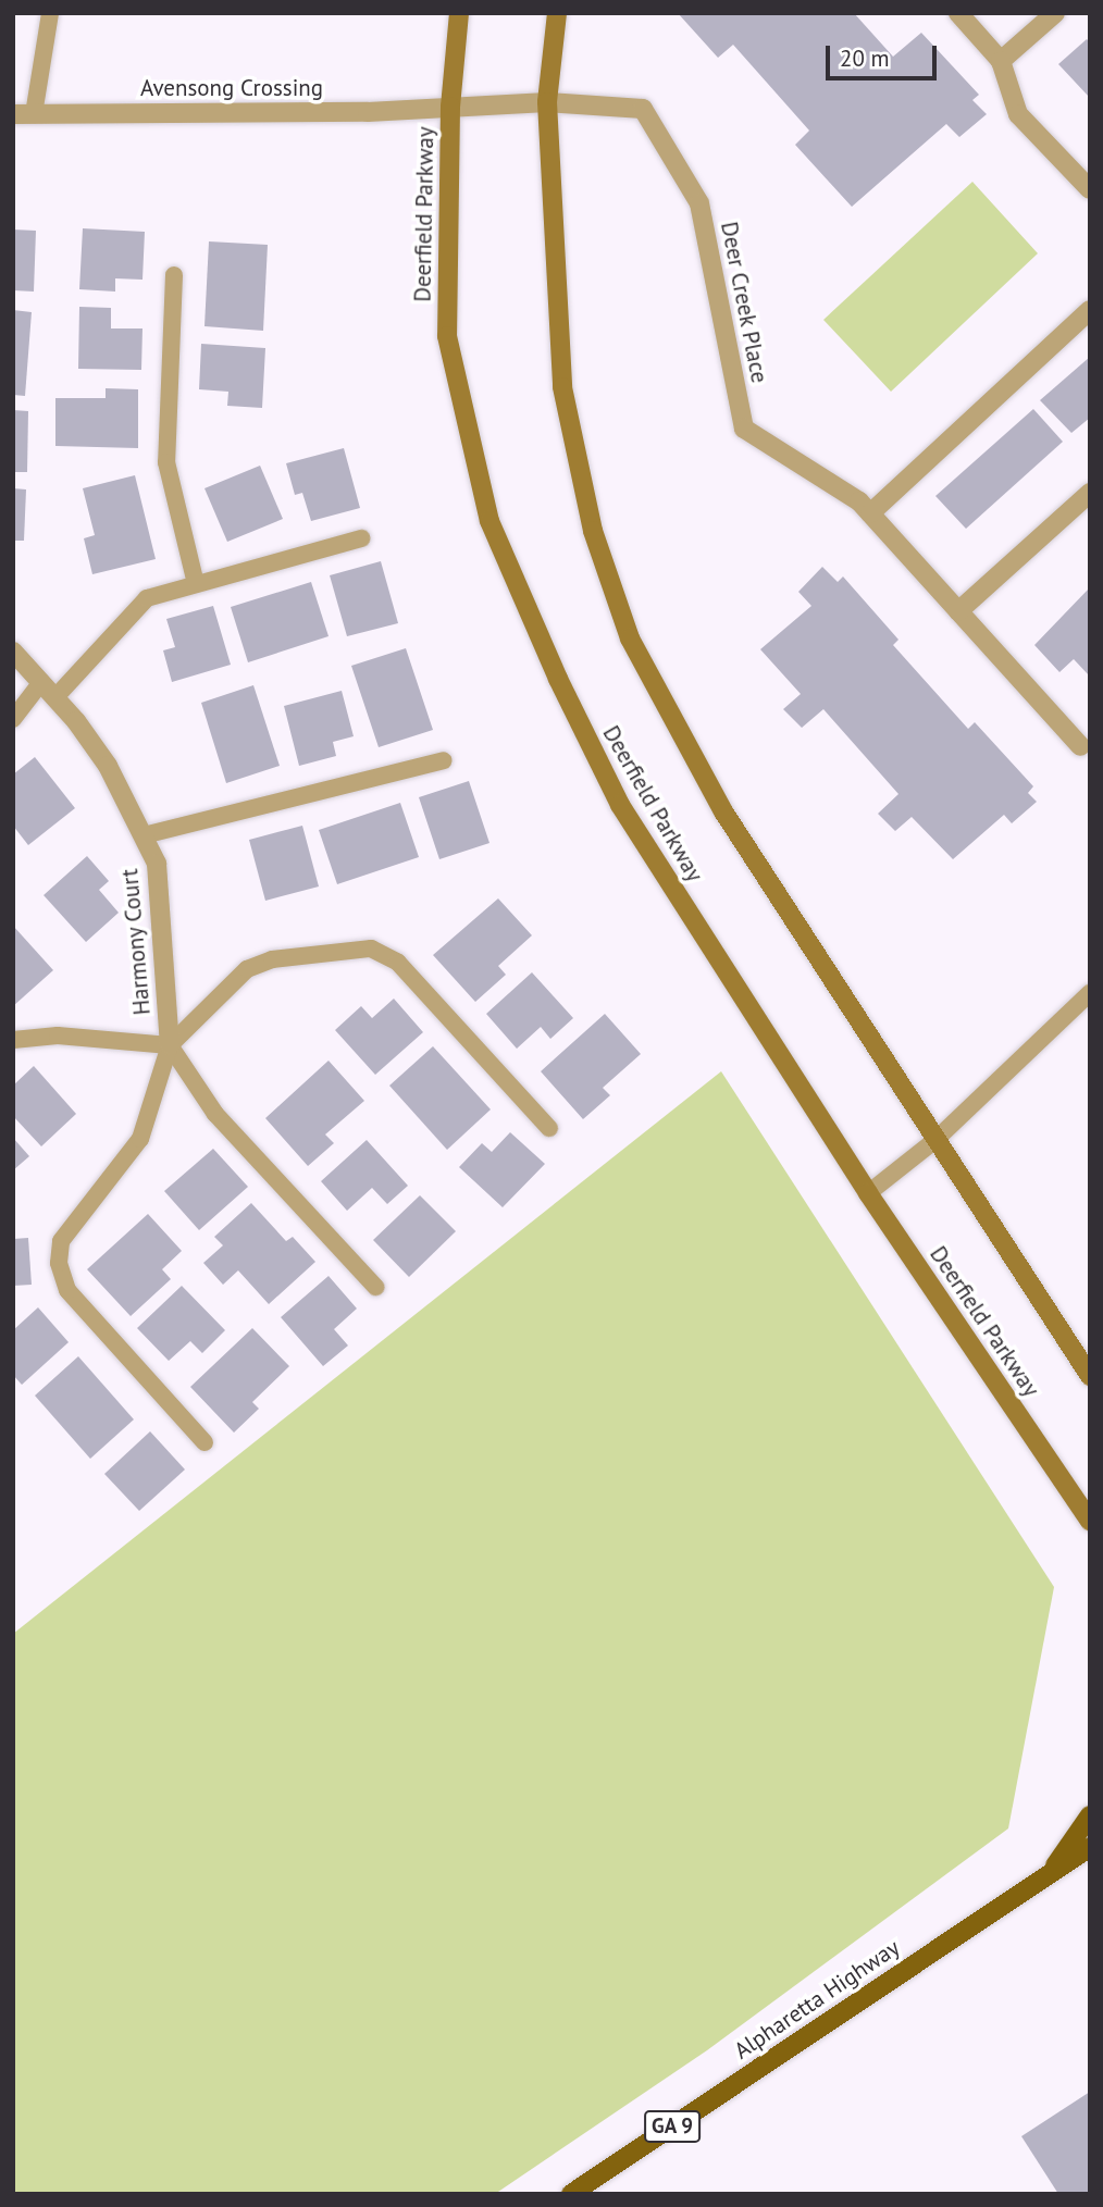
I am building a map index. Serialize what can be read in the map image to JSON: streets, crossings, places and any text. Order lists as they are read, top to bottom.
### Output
{
  "streets": {
    "main road": ["Deerfield Parkway", "Alpharetta Highway", "GA 9"],
    "street": ["Avensong Crossing", "Deer Creek Place", "Harmony Court"]
  },
  "crossings": [
    ["Avensong Crossing", "Deerfield Parkway"],
    ["Avensong Crossing", "Deer Creek Place"],
    ["Deerfield Parkway", "Deer Creek Place"]
  ],
  "scale_bar": "20 m"
}
